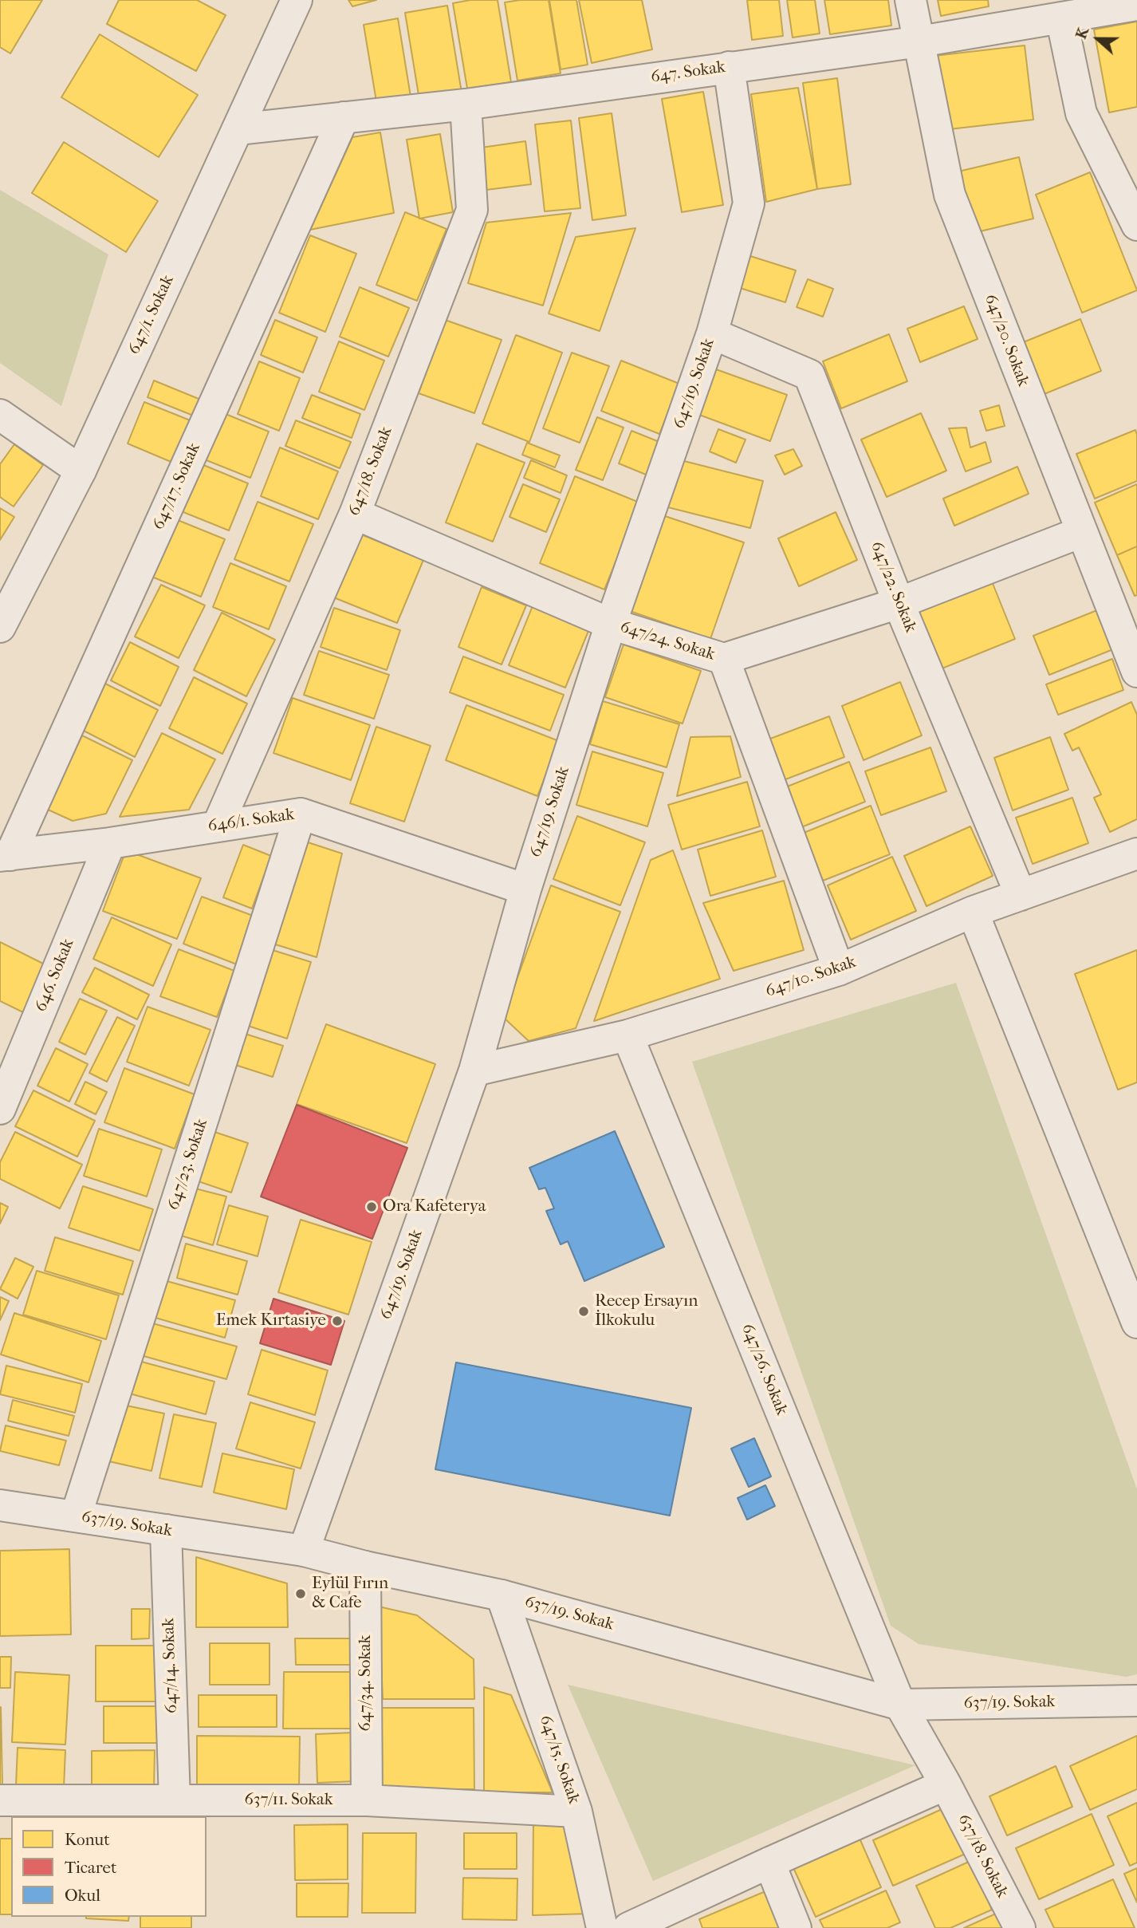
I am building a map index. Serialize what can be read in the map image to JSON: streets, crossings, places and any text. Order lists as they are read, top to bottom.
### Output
{
  "streets": {
    "street": [
      "647. Sokak",
      "647/1. Sokak",
      "647/20. Sokak",
      "647/19. Sokak",
      "647/18. Sokak",
      "647/17. Sokak",
      "647/22. Sokak",
      "647/24. Sokak",
      "646/1. Sokak",
      "646. Sokak",
      "647/10. Sokak",
      "647/23. Sokak",
      "647/26. Sokak",
      "637/19. Sokak",
      "647/14. Sokak",
      "647/34. Sokak",
      "647/15. Sokak",
      "637/11. Sokak",
      "637/18. Sokak"
    ]
  },
  "crossings": [
    ["647. Sokak", "647/1. Sokak"],
    ["647. Sokak", "647/20. Sokak"],
    ["647. Sokak", "647/19. Sokak"],
    ["647. Sokak", "647/18. Sokak"],
    ["647. Sokak", "647/17. Sokak"],
    ["647/20. Sokak", "647/24. Sokak"],
    ["647/19. Sokak", "647/22. Sokak"],
    ["647/19. Sokak", "647/24. Sokak"],
    ["647/19. Sokak", "646/1. Sokak"],
    ["647/19. Sokak", "647/10. Sokak"],
    ["647/19. Sokak", "637/19. Sokak"],
    ["647/18. Sokak", "647/24. Sokak"],
    ["647/18. Sokak", "646/1. Sokak"],
    ["647/17. Sokak", "646/1. Sokak"],
    ["647/22. Sokak", "647/24. Sokak"],
    ["647/22. Sokak", "647/10. Sokak"],
    ["646/1. Sokak", "646. Sokak"],
    ["646/1. Sokak", "647/23. Sokak"],
    ["647/10. Sokak", "647/26. Sokak"],
    ["647/23. Sokak", "637/19. Sokak"],
    ["647/26. Sokak", "637/19. Sokak"],
    ["647/26. Sokak", "637/18. Sokak"],
    ["637/19. Sokak", "647/14. Sokak"],
    ["637/19. Sokak", "647/34. Sokak"],
    ["637/19. Sokak", "647/15. Sokak"],
    ["647/14. Sokak", "637/11. Sokak"],
    ["647/34. Sokak", "637/11. Sokak"],
    ["647/15. Sokak", "637/11. Sokak"]
  ],
  "places": [
    "Ora Kafeterya",
    "Recep Ersayın İlkokulu",
    "Emek Kırtasiye",
    "Eylül Fırın & Cafe"
  ],
  "legend": ["Konut", "Ticaret", "Okul"],
  "north": "left"
}
